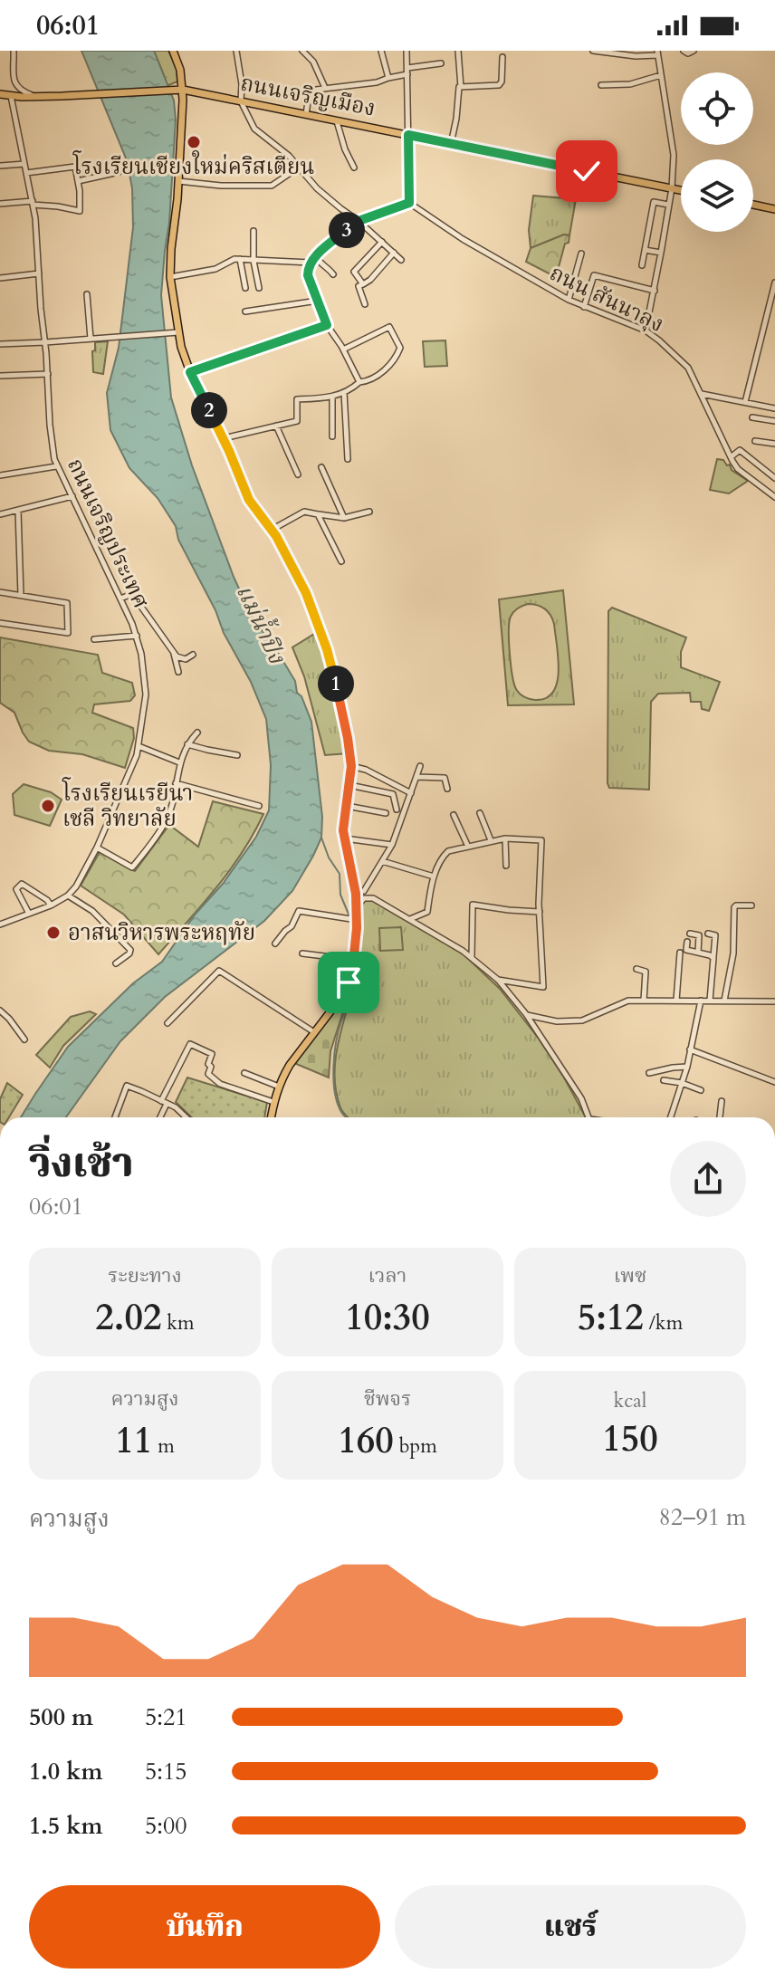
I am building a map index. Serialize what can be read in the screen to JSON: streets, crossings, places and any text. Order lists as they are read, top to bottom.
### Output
{
  "streets": {
    "main road": ["ถนนเจริญเมือง"],
    "street": ["ถนน สันนาลุง", "ถนนเจริญประเทศ"]
  },
  "crossings": [
    ["ถนนเจริญเมือง", "ถนนเจริญประเทศ"]
  ],
  "water": ["แม่น้ำปิง"],
  "places": ["โรงเรียนเชียงใหม่คริสเตียน", "โรงเรียนเรยีนา เชลี วิทยาลัย", "อาสนวิหารพระหฤทัย"],
  "page": {
    "status": "06:01",
    "pins": ["3", "2", "1"],
    "heading": ["วิ่งเช้า", "06:01"],
    "stats": [
      ["ระยะทาง", "2.02 km"],
      ["เวลา", "10:30"],
      ["เพซ", "5:12 /km"],
      ["ความสูง", "11 m"],
      ["ชีพจร", "160 bpm"],
      ["kcal", "150"]
    ],
    "chart": ["ความสูง", "82–91 m"],
    "list": [
      {
        "name": "500 m",
        "note": "5:21"
      },
      {
        "name": "1.0 km",
        "note": "5:15"
      },
      {
        "name": "1.5 km",
        "note": "5:00"
      }
    ],
    "buttons": ["บันทึก", "แชร์"]
  }
}
